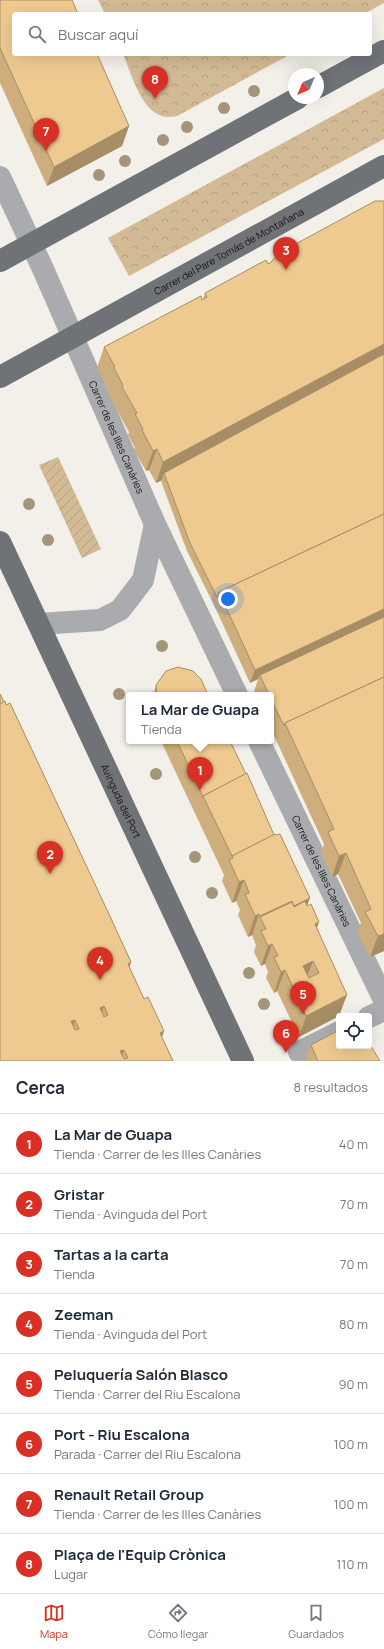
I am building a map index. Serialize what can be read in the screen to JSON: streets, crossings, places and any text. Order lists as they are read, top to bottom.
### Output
{
  "streets": {
    "main road": ["Carrer del Pare Tomás de Montañana", "Avinguda del Port"],
    "street": ["Carrer de les Illes Canàries"]
  },
  "crossings": [
    ["Carrer del Pare Tomás de Montañana", "Carrer de les Illes Canàries"]
  ],
  "north": "bottom left",
  "page": {
    "search": "Buscar aquí",
    "pins": [
      "8",
      "7",
      "3",
      "1",
      "2",
      "4",
      "5",
      "6"
    ],
    "popup": ["La Mar de Guapa", "Tienda"],
    "heading": ["Cerca", "8 resultados"],
    "list": [
      {
        "mark": "1",
        "name": "La Mar de Guapa",
        "note": "Tienda · Carrer de les Illes Canàries",
        "value": "40 m"
      },
      {
        "mark": "2",
        "name": "Gristar",
        "note": "Tienda · Avinguda del Port",
        "value": "70 m"
      },
      {
        "mark": "3",
        "name": "Tartas a la carta",
        "note": "Tienda",
        "value": "70 m"
      },
      {
        "mark": "4",
        "name": "Zeeman",
        "note": "Tienda · Avinguda del Port",
        "value": "80 m"
      },
      {
        "mark": "5",
        "name": "Peluquería Salón Blasco",
        "note": "Tienda · Carrer del Riu Escalona",
        "value": "90 m"
      },
      {
        "mark": "6",
        "name": "Port - Riu Escalona",
        "note": "Parada · Carrer del Riu Escalona",
        "value": "100 m"
      },
      {
        "mark": "7",
        "name": "Renault Retail Group",
        "note": "Tienda · Carrer de les Illes Canàries",
        "value": "100 m"
      },
      {
        "mark": "8",
        "name": "Plaça de l'Equip Crònica",
        "note": "Lugar",
        "value": "110 m"
      }
    ],
    "nav": ["Mapa", "Cómo llegar", "Guardados"]
  }
}
